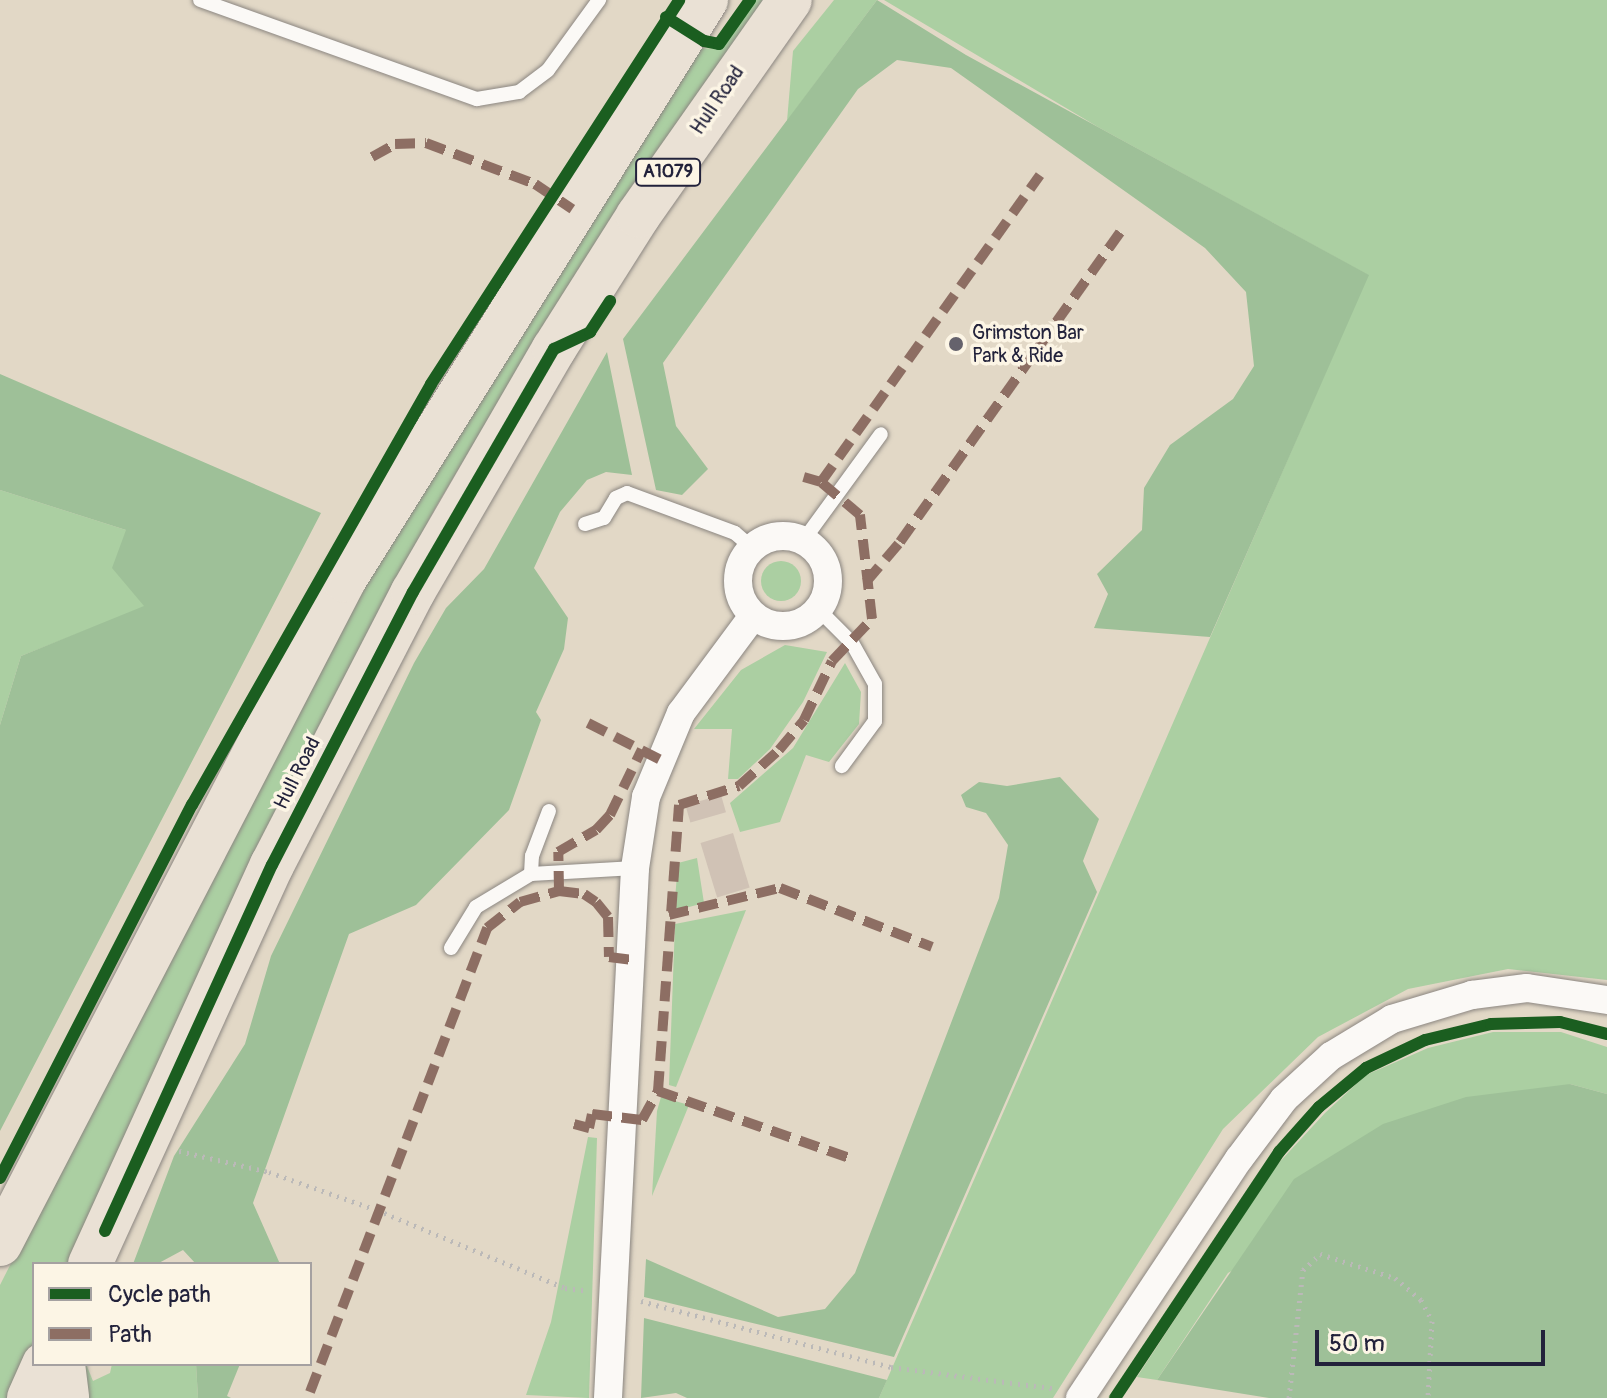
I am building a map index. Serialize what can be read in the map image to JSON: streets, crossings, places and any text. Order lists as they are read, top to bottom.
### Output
{
  "streets": {
    "main road": ["Hull Road", "A1079"]
  },
  "places": ["Grimston Bar Park & Ride"],
  "legend": ["Cycle path", "Path"],
  "scale_bar": "50 m"
}
